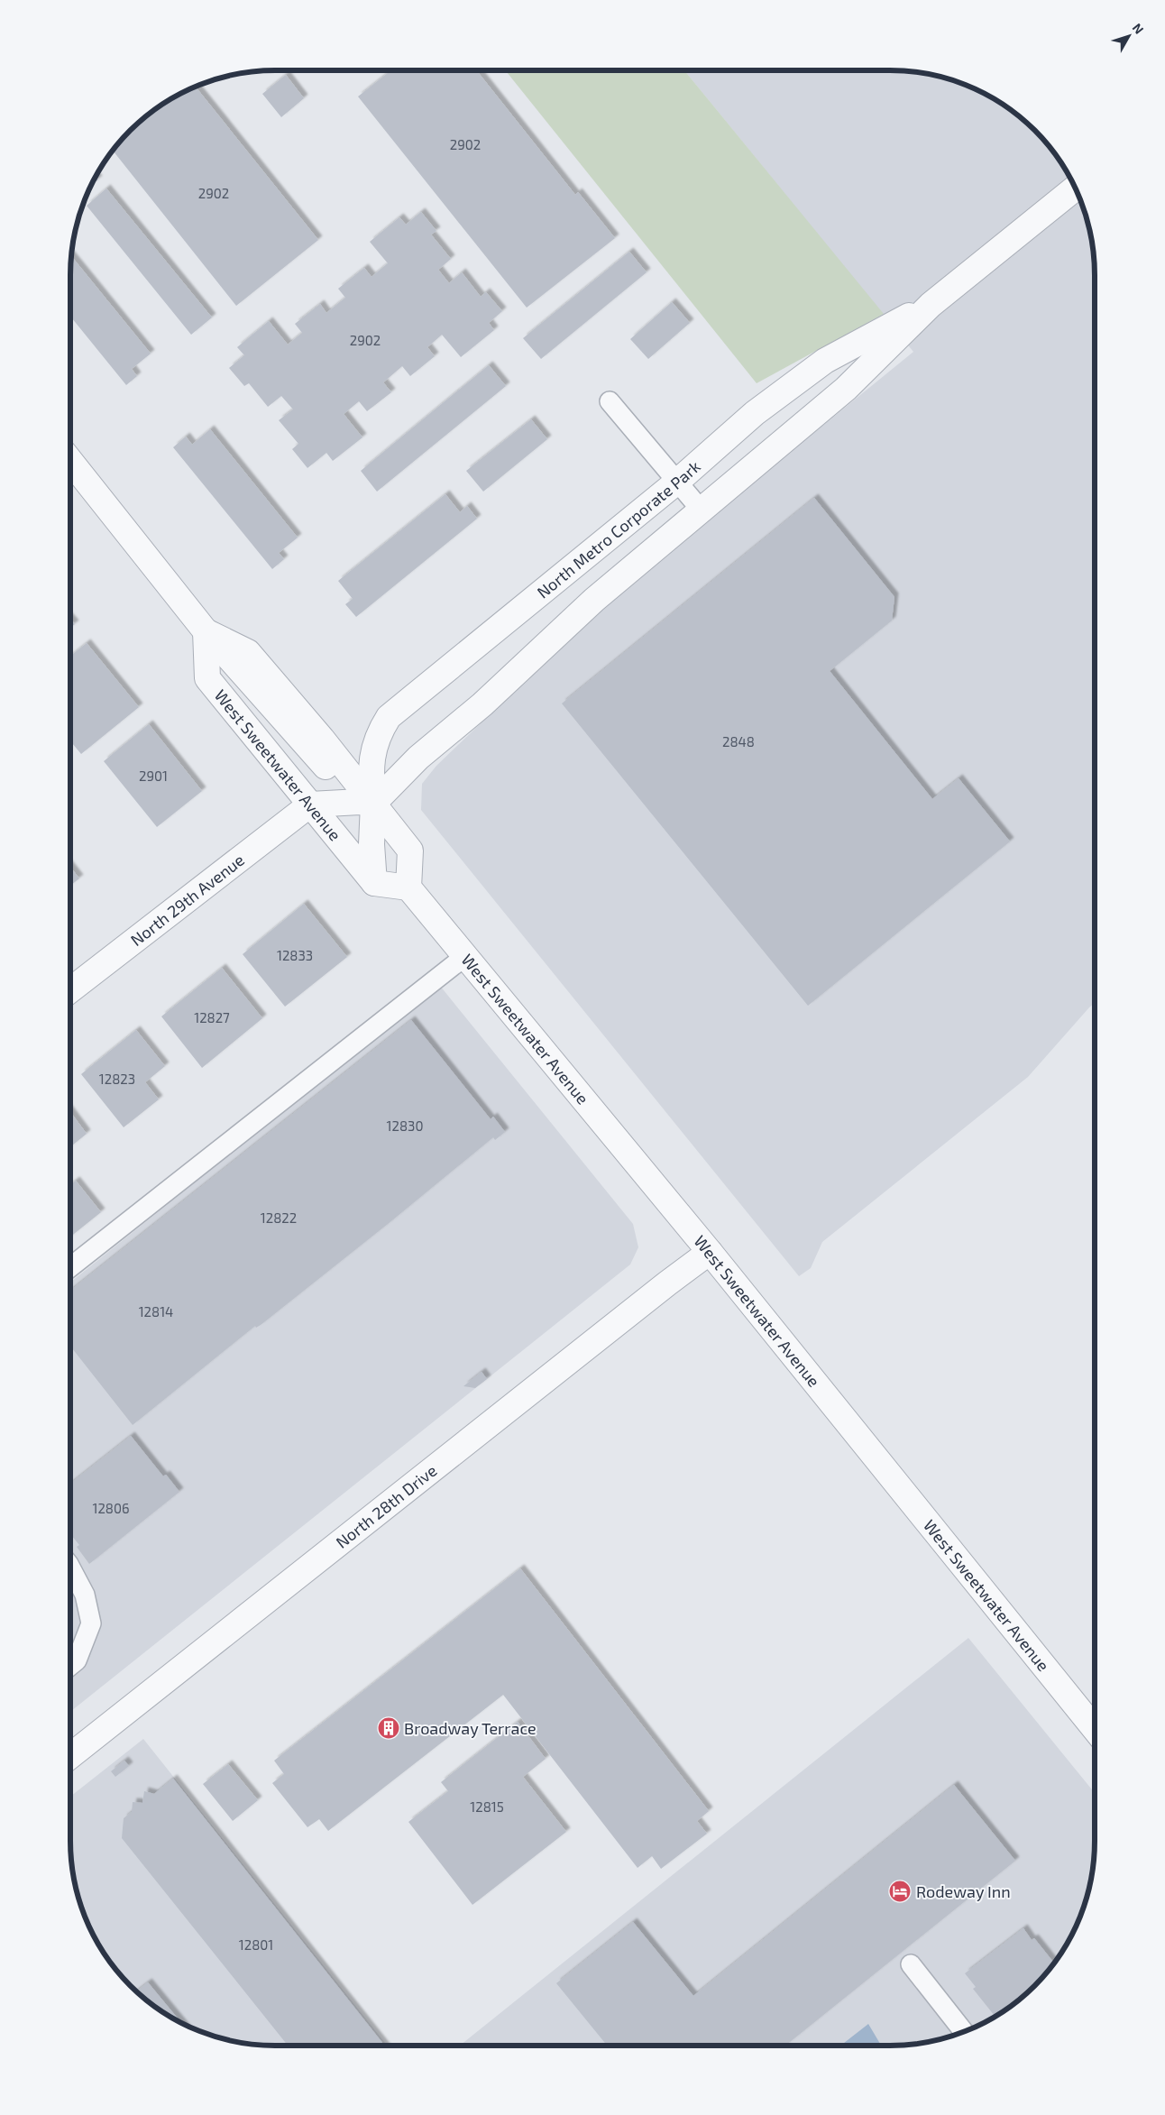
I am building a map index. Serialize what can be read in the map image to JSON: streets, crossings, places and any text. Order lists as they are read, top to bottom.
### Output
{
  "streets": {
    "street": [
      "North Metro Corporate Park",
      "West Sweetwater Avenue",
      "North 29th Avenue",
      "North 28th Drive"
    ]
  },
  "crossings": [
    ["North Metro Corporate Park", "West Sweetwater Avenue"],
    ["West Sweetwater Avenue", "North 29th Avenue"],
    ["West Sweetwater Avenue", "North 28th Drive"]
  ],
  "places": {
    "building": ["Broadway Terrace"],
    "hotel": ["Rodeway Inn"]
  },
  "house_numbers": [
    "2902",
    "2902",
    "2902",
    "2848",
    "2901",
    "12833",
    "12827",
    "12823",
    "12830",
    "12822",
    "12814",
    "12806",
    "12815",
    "12801"
  ],
  "north": "top right"
}
